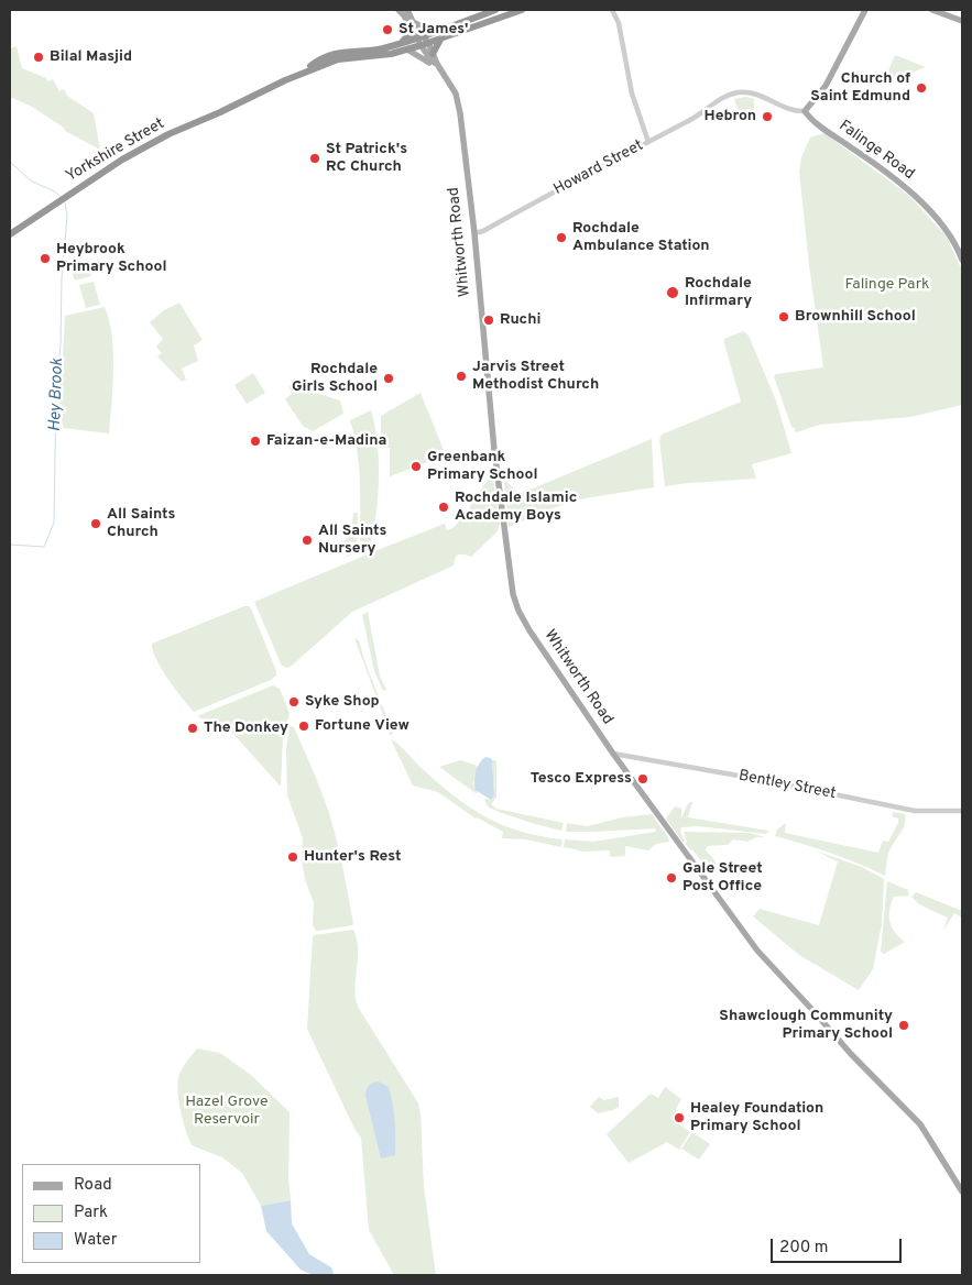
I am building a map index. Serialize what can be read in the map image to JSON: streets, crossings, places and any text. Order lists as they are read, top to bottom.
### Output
{
  "streets": {
    "highway": ["Yorkshire Street"],
    "main road": ["Falinge Road", "Whitworth Road"],
    "street": ["Howard Street", "Bentley Street"]
  },
  "crossings": [
    ["Falinge Road", "Howard Street"],
    ["Howard Street", "Whitworth Road"],
    ["Whitworth Road", "Bentley Street"]
  ],
  "water": ["Hey Brook"],
  "parks": ["Falinge Park", "Hazel Grove Reservoir"],
  "places": [
    "St James'",
    "Bilal Masjid",
    "Church of Saint Edmund",
    "Hebron",
    "St Patrick's RC Church",
    "Rochdale Ambulance Station",
    "Heybrook Primary School",
    "Rochdale Infirmary",
    "Brownhill School",
    "Ruchi",
    "Jarvis Street Methodist Church",
    "Rochdale Girls School",
    "Faizan-e-Madina",
    "Greenbank Primary School",
    "Rochdale Islamic Academy Boys",
    "All Saints Church",
    "All Saints Nursery",
    "Syke Shop",
    "Fortune View",
    "The Donkey",
    "Tesco Express",
    "Hunter's Rest",
    "Gale Street Post Office",
    "Shawclough Community Primary School",
    "Healey Foundation Primary School"
  ],
  "legend": ["Road", "Park", "Water"],
  "scale_bar": "200 m"
}
